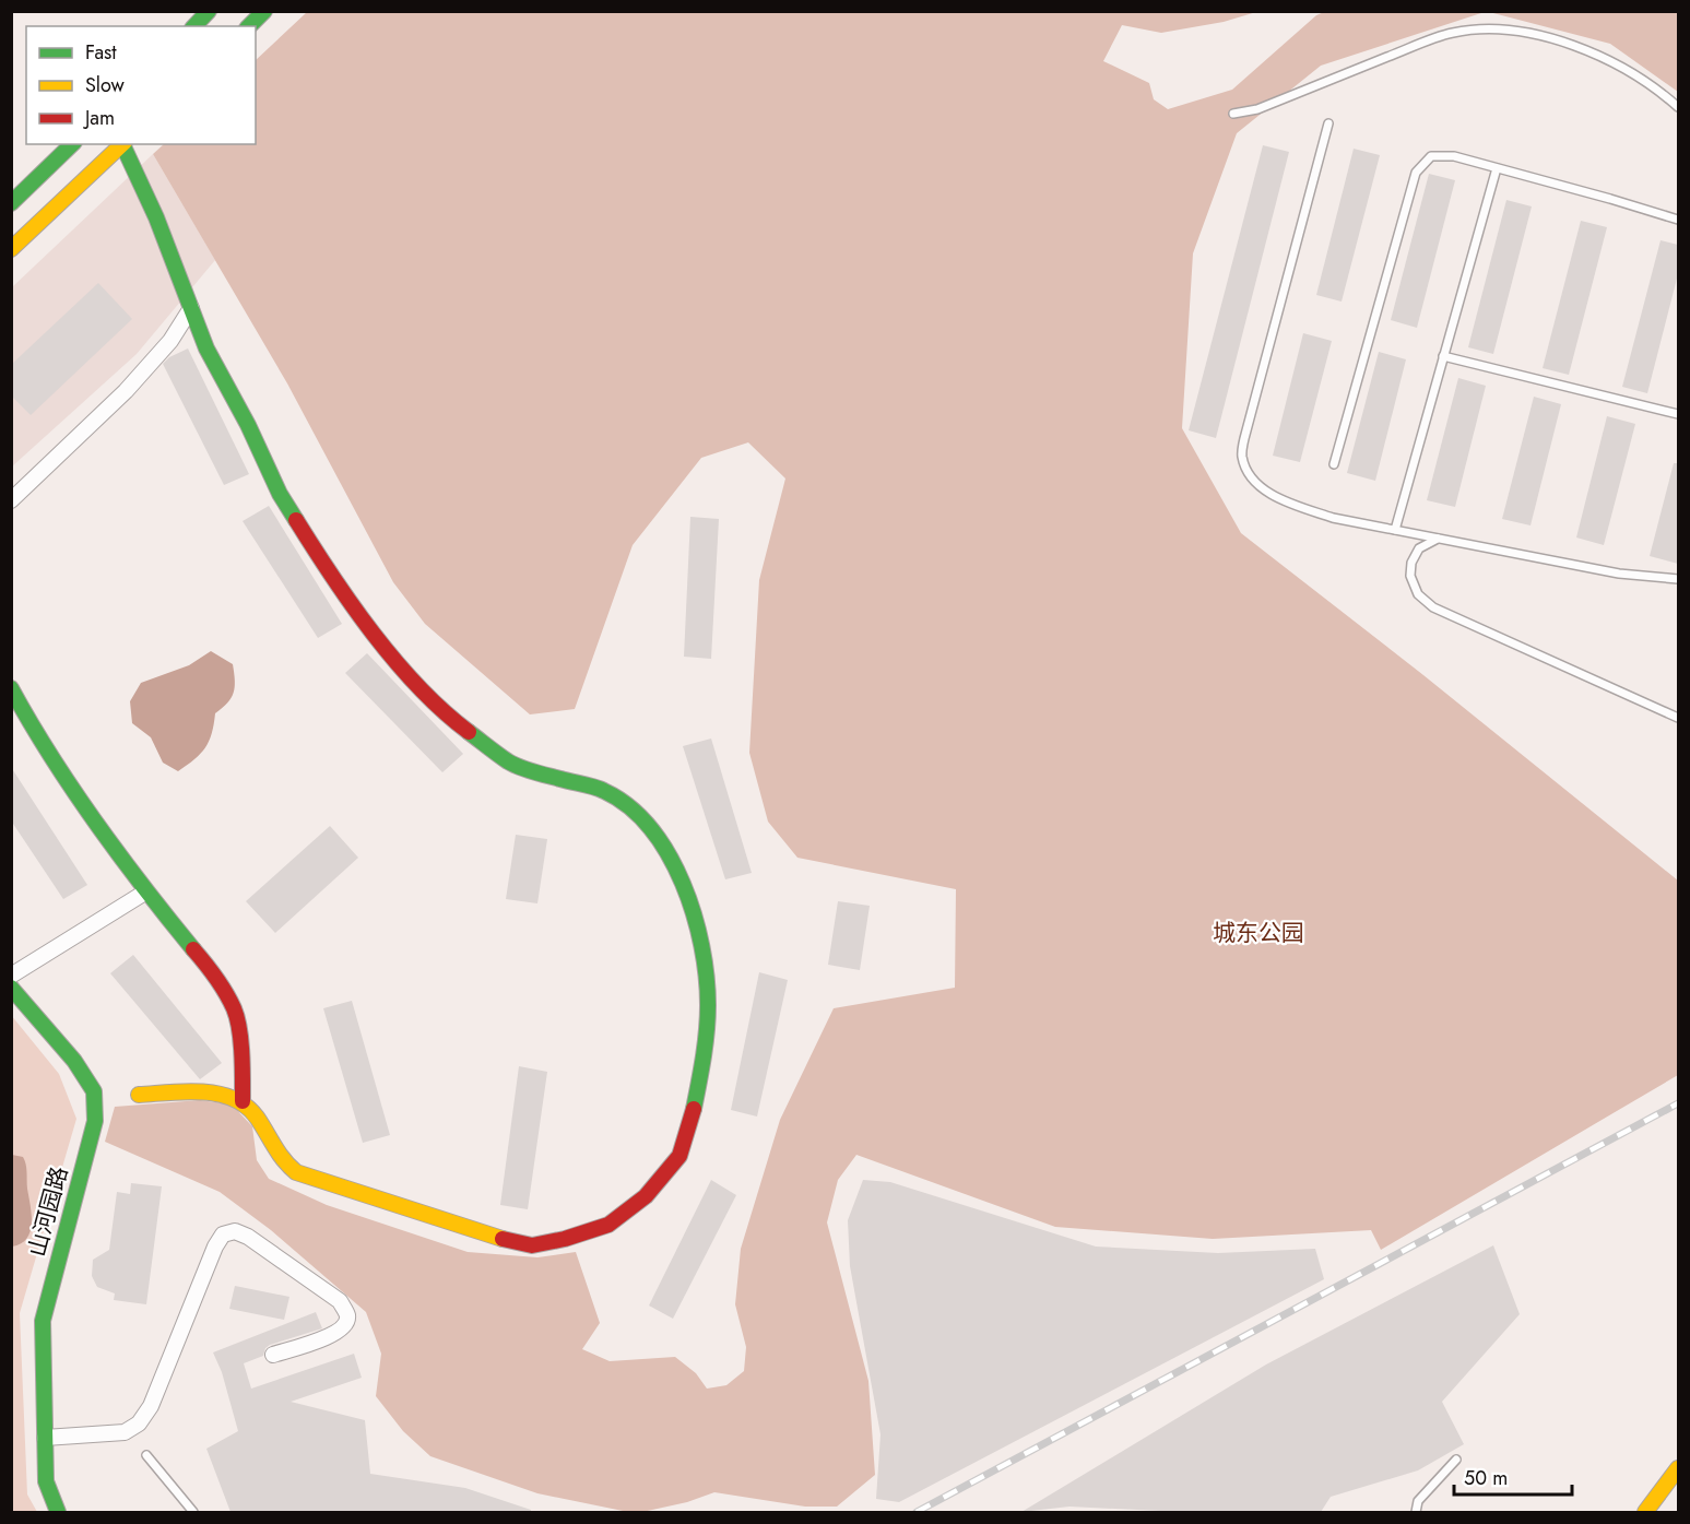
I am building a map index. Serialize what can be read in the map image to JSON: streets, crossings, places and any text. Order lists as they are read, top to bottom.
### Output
{
  "streets": {
    "street": ["山河园路"]
  },
  "parks": ["城东公园"],
  "legend": ["Fast", "Slow", "Jam"],
  "scale_bar": "50 m"
}
